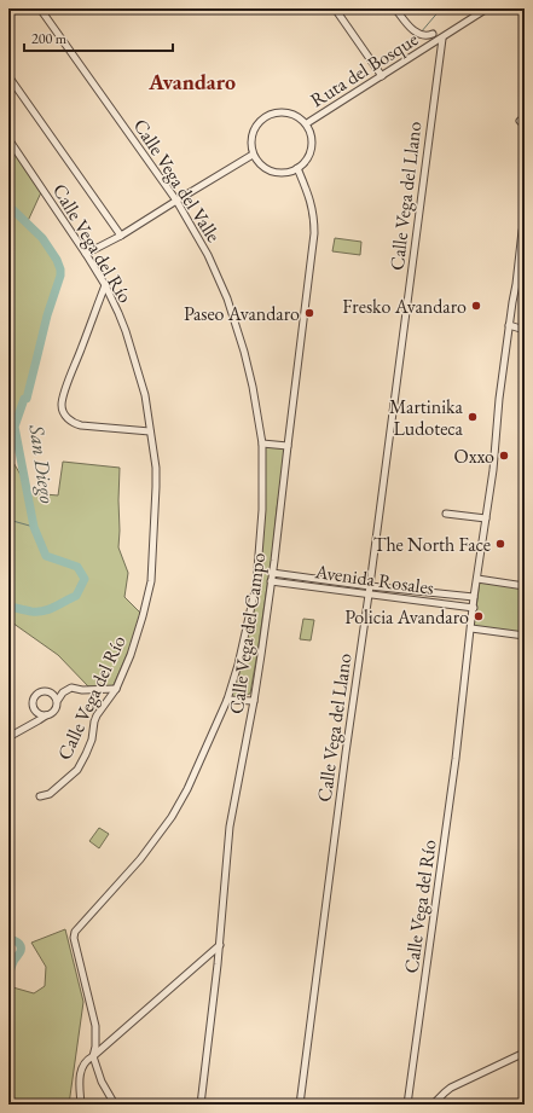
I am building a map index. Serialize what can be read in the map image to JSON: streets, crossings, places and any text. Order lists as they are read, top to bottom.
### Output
{
  "streets": {
    "street": [
      "Ruta del Bosque",
      "Calle Vega del Valle",
      "Calle Vega del Llano",
      "Calle Vega del Río",
      "Avenida Rosales",
      "Calle Vega del Campo"
    ]
  },
  "crossings": [
    ["Ruta del Bosque", "Calle Vega del Llano"],
    ["Ruta del Bosque", "Calle Vega del Campo"],
    ["Calle Vega del Valle", "Calle Vega del Campo"],
    ["Calle Vega del Llano", "Avenida Rosales"],
    ["Calle Vega del Río", "Avenida Rosales"],
    ["Avenida Rosales", "Calle Vega del Campo"]
  ],
  "districts": ["Avandaro"],
  "water": ["San Diego"],
  "places": [
    "Fresko Avandaro",
    "Paseo Avandaro",
    "Martinika Ludoteca",
    "Oxxo",
    "The North Face",
    "Policia Avandaro"
  ],
  "scale_bar": "200 m"
}
